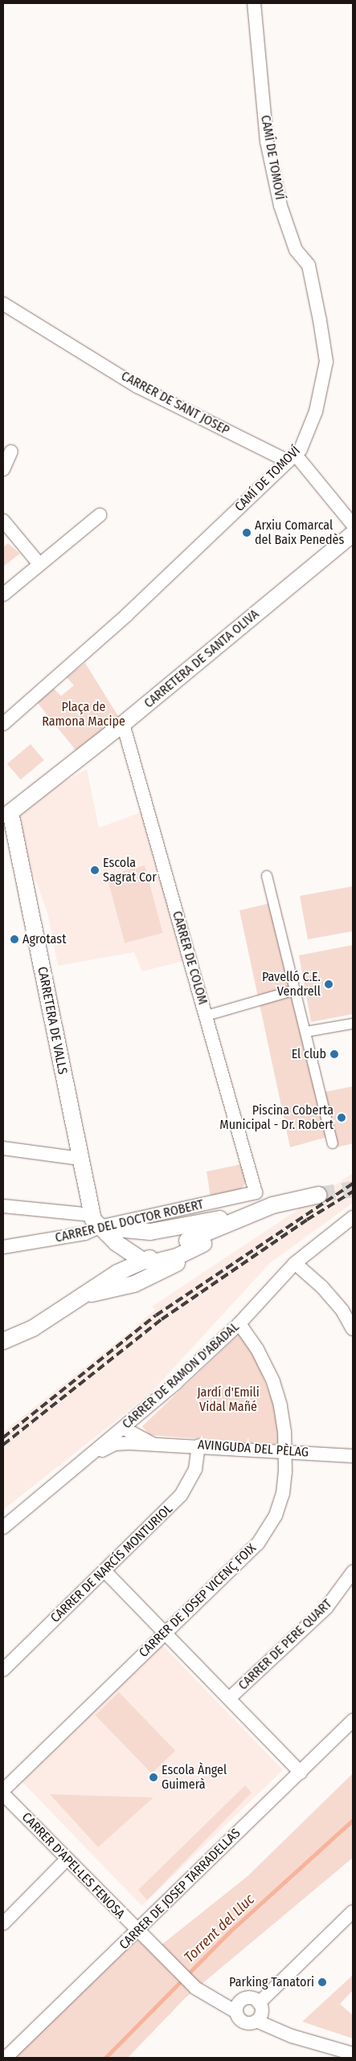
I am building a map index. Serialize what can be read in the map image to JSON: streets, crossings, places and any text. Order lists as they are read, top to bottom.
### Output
{
  "streets": {
    "street": [
      "CAMÍ DE TOMOVÍ",
      "CARRER DE SANT JOSEP",
      "CARRETERA DE SANTA OLIVA",
      "CARRER DE COLOM",
      "CARRETERA DE VALLS",
      "CARRER DEL DOCTOR ROBERT",
      "CARRER DE RAMON D'ABADAL",
      "AVINGUDA DEL PÈLAG",
      "CARRER DE NARCÍS MONTURIOL",
      "CARRER DE JOSEP VICENÇ FOIX",
      "CARRER DE PERE QUART",
      "CARRER D'APEL·LES FENOSA",
      "CARRER DE JOSEP TARRADELLAS"
    ]
  },
  "crossings": [
    ["CAMÍ DE TOMOVÍ", "CARRER DE SANT JOSEP"],
    ["CARRETERA DE SANTA OLIVA", "CARRER DE COLOM"],
    ["CARRETERA DE SANTA OLIVA", "CARRETERA DE VALLS"],
    ["CARRER DE COLOM", "CARRER DEL DOCTOR ROBERT"],
    ["CARRETERA DE VALLS", "CARRER DEL DOCTOR ROBERT"],
    ["CARRER DE RAMON D'ABADAL", "AVINGUDA DEL PÈLAG"],
    ["CARRER DE RAMON D'ABADAL", "CARRER DE JOSEP VICENÇ FOIX"],
    ["AVINGUDA DEL PÈLAG", "CARRER DE NARCÍS MONTURIOL"],
    ["AVINGUDA DEL PÈLAG", "CARRER DE JOSEP VICENÇ FOIX"],
    ["CARRER D'APEL·LES FENOSA", "CARRER DE JOSEP TARRADELLAS"]
  ],
  "water": ["Torrent del Lluc"],
  "parks": ["Plaça de Ramona Macipe", "Jardí d'Emili Vidal Mañé"],
  "places": [
    "Arxiu Comarcal del Baix Penedès",
    "Escola Sagrat Cor",
    "Agrotast",
    "Pavelló C.E. Vendrell",
    "El club",
    "Piscina Coberta Municipal - Dr. Robert",
    "Escola Àngel Guimerà",
    "Parking Tanatori"
  ]
}
